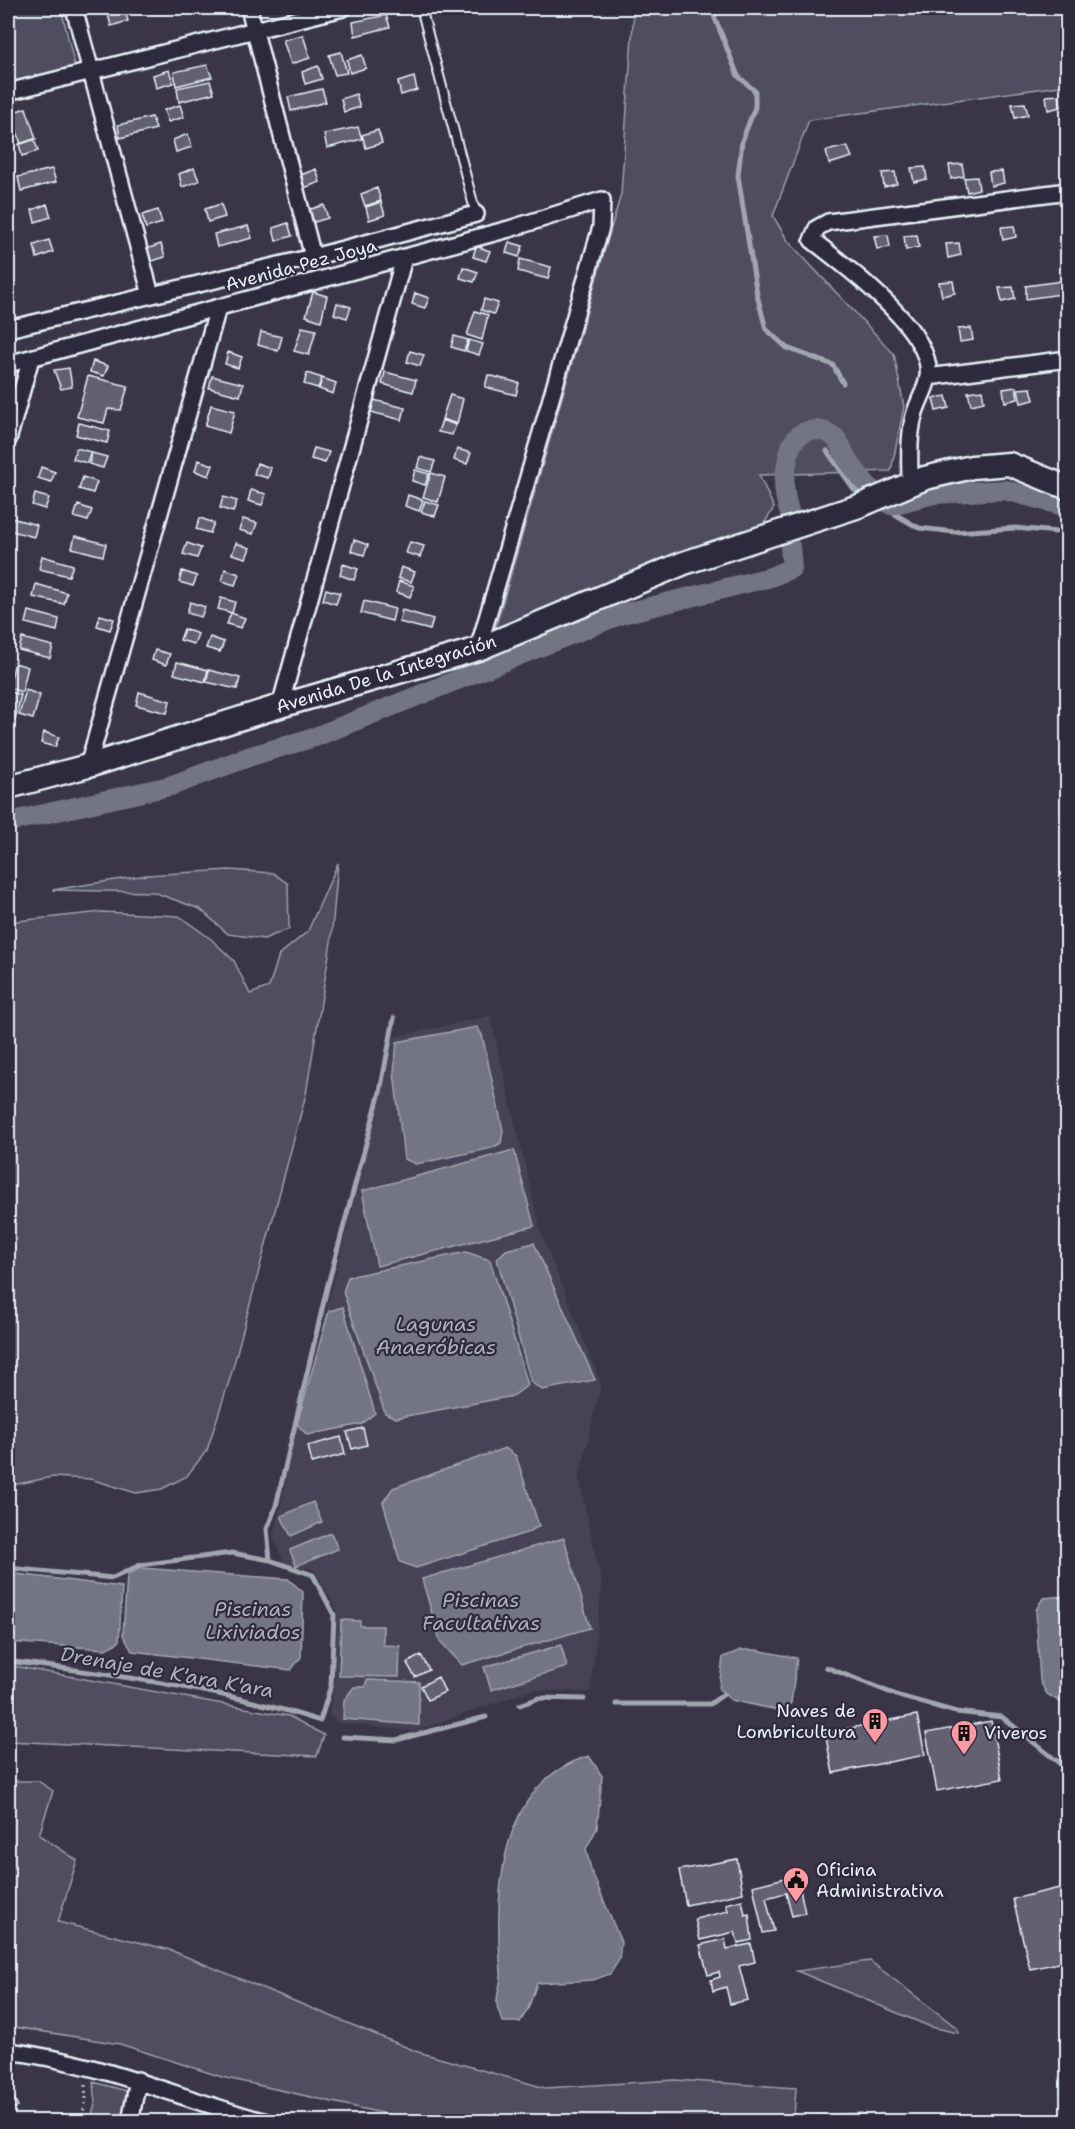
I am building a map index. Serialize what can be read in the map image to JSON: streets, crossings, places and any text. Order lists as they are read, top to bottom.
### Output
{
  "streets": {
    "street": ["Avenida Pez Joya", "Avenida De la Integración"]
  },
  "crossings": [
    ["Avenida Pez Joya", "Avenida De la Integración"]
  ],
  "water": [
    "Lagunas Anaeróbicas",
    "Piscinas Facultativas",
    "Piscinas Lixiviados",
    "Drenaje de K'ara K'ara"
  ],
  "places": {
    "building": ["Naves de Lombricultura", "Viveros"],
    "public building": ["Oficina Administrativa"]
  }
}
